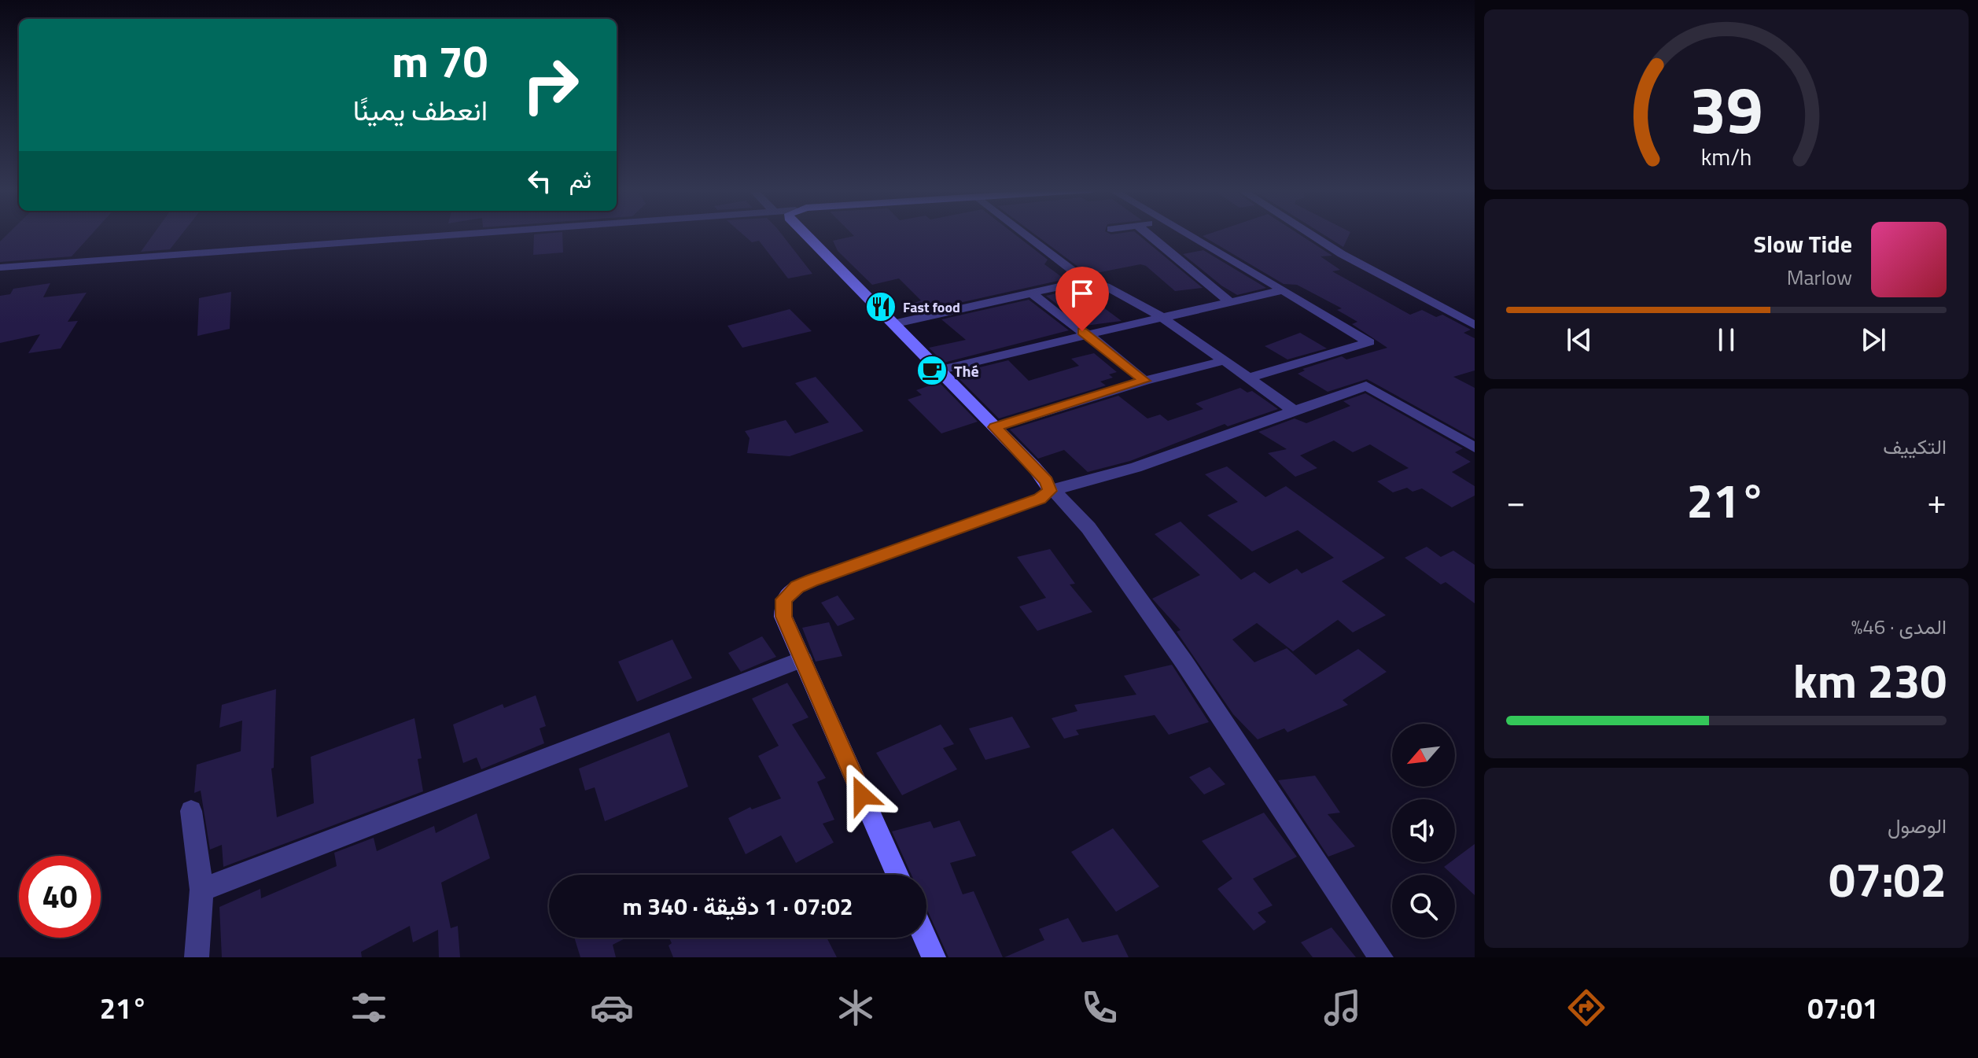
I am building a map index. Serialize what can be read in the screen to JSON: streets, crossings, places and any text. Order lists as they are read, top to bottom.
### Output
{
  "places": {
    "restaurant": ["Fast food"],
    "cafe": ["Thé"]
  },
  "north": "bottom left",
  "page": {
    "turn": ["70 m", "انعطف يمينًا"],
    "then": "ثم",
    "song": ["Slow Tide", "Marlow"],
    "tile": [
      "التكييف",
      ["المدى · 46%", "230 km"],
      ["الوصول", "07:02"]
    ],
    "heat": ["−", "21°", "+"],
    "limit": "40",
    "trip": "07:02 · 1 دقيقة · 340 m",
    "tabs": ["07:01", "21°"],
    "gauge": ["39", "km/h"]
  }
}
